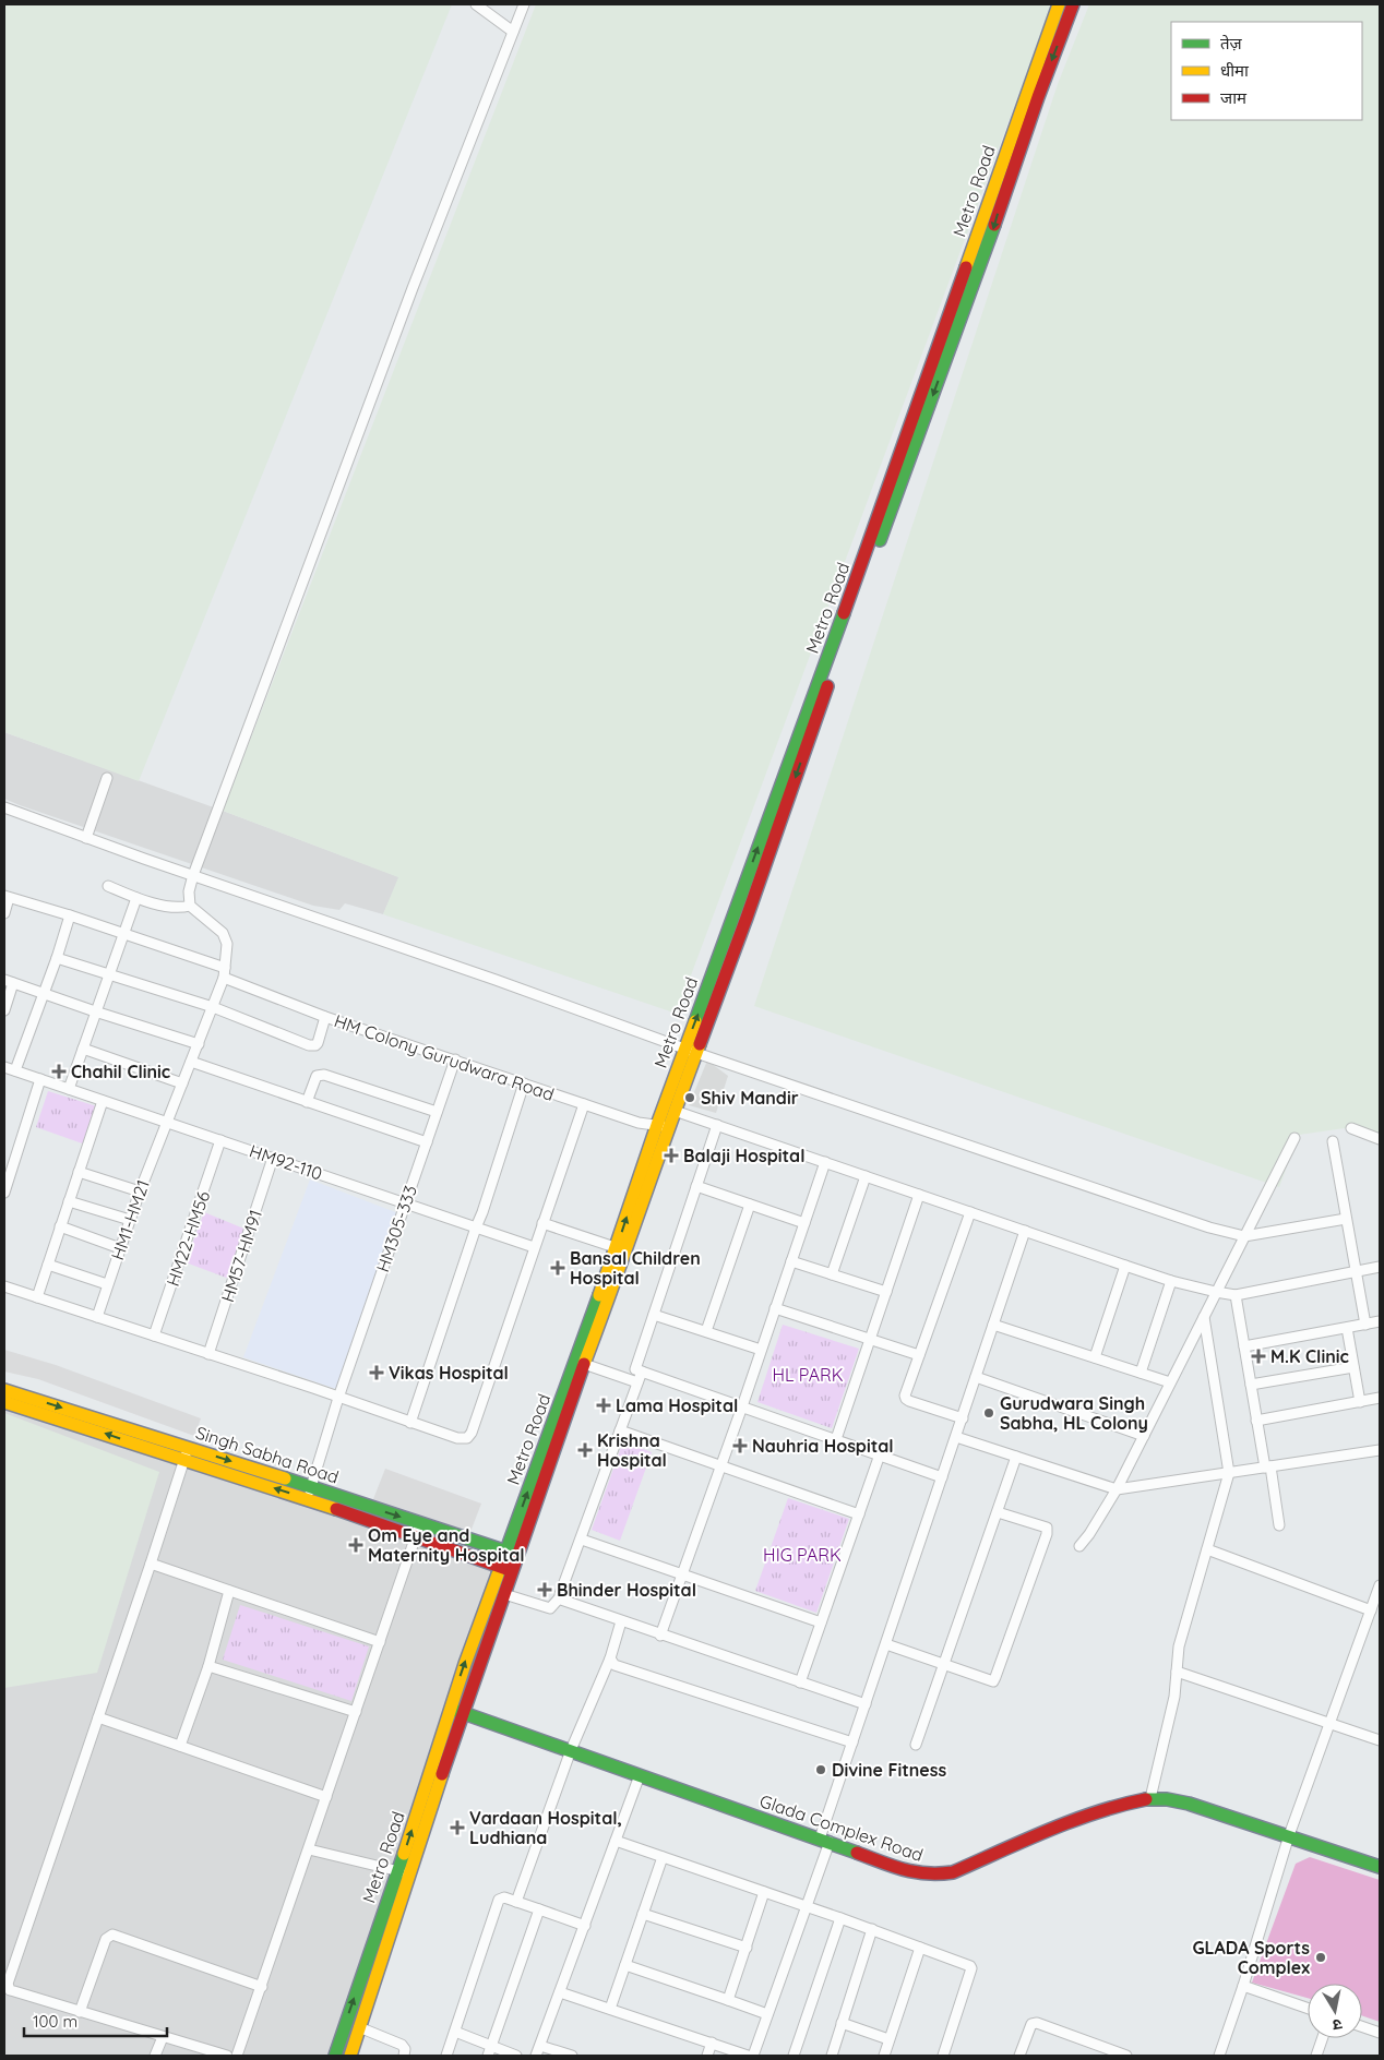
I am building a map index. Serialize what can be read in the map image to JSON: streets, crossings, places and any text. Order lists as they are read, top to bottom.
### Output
{
  "streets": {
    "street": [
      "Metro Road",
      "HM Colony Gurudwara Road",
      "HM92-110",
      "HM1-HM21",
      "HM305-333",
      "HM22-HM56",
      "HM57-HM91",
      "Singh Sabha Road",
      "Glada Complex Road"
    ]
  },
  "crossings": [
    ["Metro Road", "HM Colony Gurudwara Road"],
    ["Metro Road", "Singh Sabha Road"],
    ["Metro Road", "Glada Complex Road"],
    ["HM Colony Gurudwara Road", "HM1-HM21"],
    ["HM Colony Gurudwara Road", "HM305-333"],
    ["HM92-110", "HM1-HM21"],
    ["HM92-110", "HM305-333"],
    ["HM92-110", "HM22-HM56"],
    ["HM92-110", "HM57-HM91"],
    ["HM305-333", "Singh Sabha Road"]
  ],
  "parks": ["HL PARK", "HIG PARK"],
  "places": {
    "health": [
      "Chahil Clinic",
      "Balaji Hospital",
      "Bansal Children Hospital",
      "M.K Clinic",
      "Vikas Hospital",
      "Lama Hospital",
      "Nauhria Hospital",
      "Krishna Hospital",
      "Om Eye and Maternity Hospital",
      "Bhinder Hospital",
      "Vardaan Hospital, Ludhiana"
    ],
    "other": [
      "Shiv Mandir",
      "Gurudwara Singh Sabha, HL Colony",
      "Divine Fitness",
      "GLADA Sports Complex"
    ]
  },
  "legend": ["तेज़", "धीमा", "जाम"],
  "scale_bar": "100 m",
  "north": "bottom"
}
